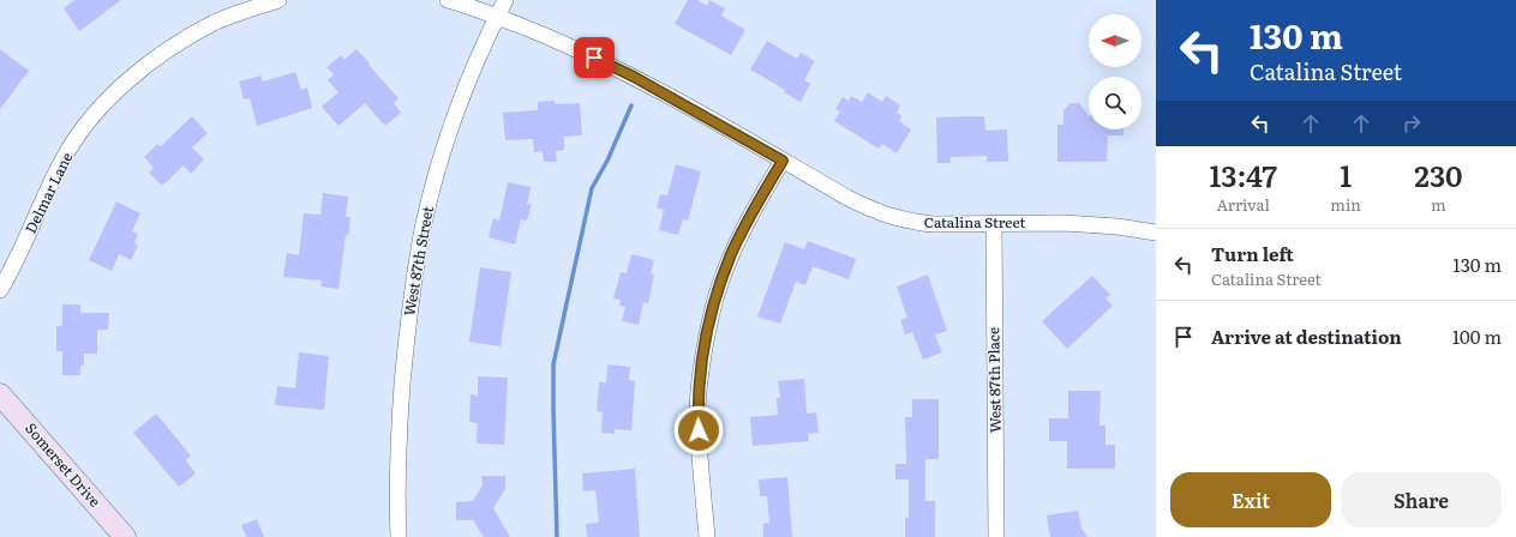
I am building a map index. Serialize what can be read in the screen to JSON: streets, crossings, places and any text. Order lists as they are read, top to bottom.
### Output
{
  "streets": {
    "street": [
      "Delmar Lane",
      "Catalina Street",
      "West 87th Street",
      "West 87th Place",
      "Somerset Drive"
    ]
  },
  "crossings": [
    ["Catalina Street", "West 87th Street"],
    ["Catalina Street", "West 87th Place"]
  ],
  "north": "left",
  "page": {
    "turn": ["130 m", "Catalina Street"],
    "eta": [
      "13:47",
      "Arrival",
      "1",
      "min",
      "230",
      "m"
    ],
    "list": [
      {
        "name": "Turn left",
        "note": "Catalina Street",
        "value": "130 m"
      },
      {
        "name": "Arrive at destination",
        "value": "100 m"
      }
    ],
    "buttons": ["Exit", "Share"]
  }
}
